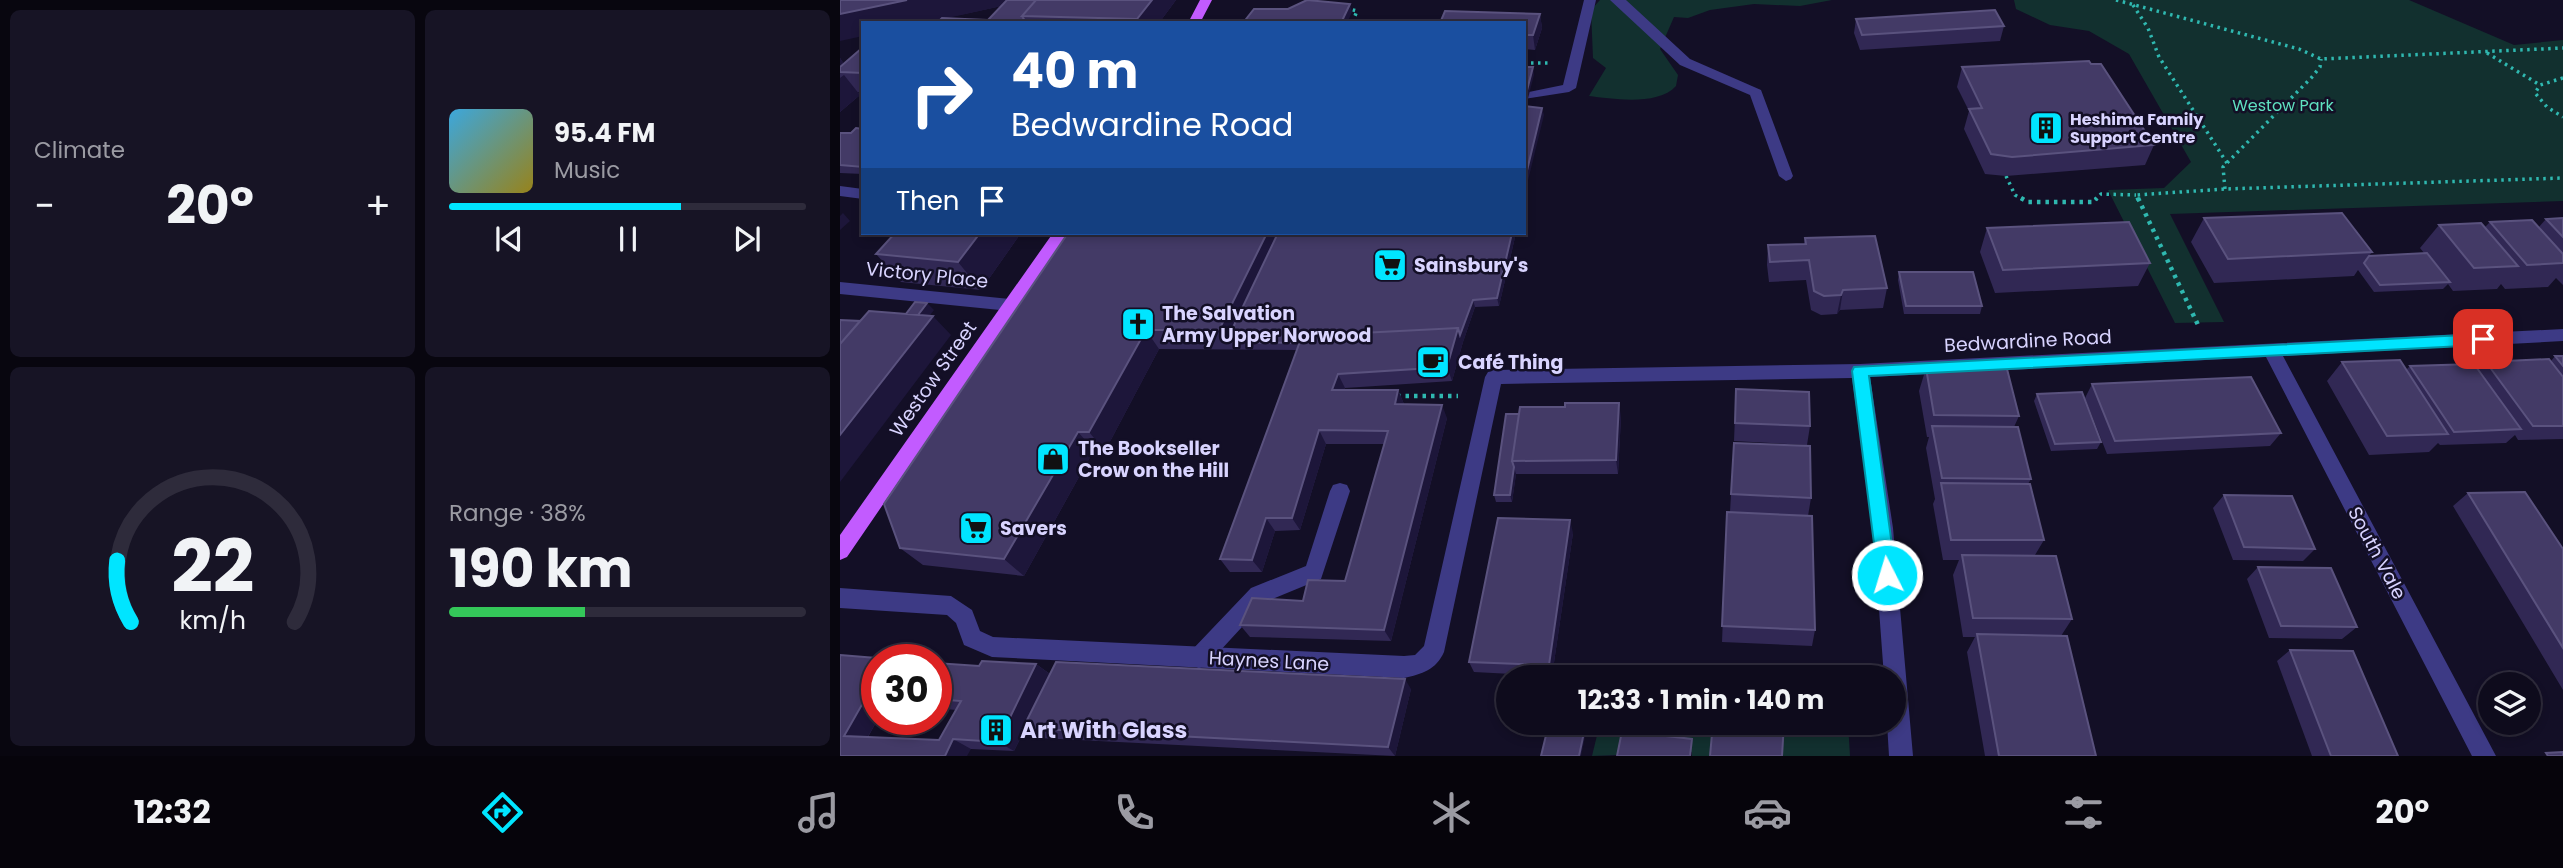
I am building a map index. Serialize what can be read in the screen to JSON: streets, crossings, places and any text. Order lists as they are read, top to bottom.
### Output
{
  "streets": {
    "main road": ["Westow Street"],
    "street": [
      "Victory Place",
      "Bedwardine Road",
      "South Vale",
      "Haynes Lane"
    ]
  },
  "crossings": [
    ["Victory Place", "Westow Street"],
    ["Bedwardine Road", "South Vale"],
    ["Bedwardine Road", "Haynes Lane"]
  ],
  "parks": ["Westow Park"],
  "places": {
    "building": ["Heshima Family Support Centre", "Art With Glass"],
    "supermarket": ["Sainsbury's", "Savers"],
    "church": ["The Salvation Army Upper Norwood"],
    "cafe": ["Café Thing"],
    "shop": ["The Bookseller Crow on the Hill"]
  },
  "page": {
    "tile": [
      "Climate",
      ["Range · 38%", "190 km"]
    ],
    "turn": ["40 m", "Bedwardine Road"],
    "song": ["95.4 FM", "Music"],
    "then": "Then",
    "heat": ["−", "20°", "+"],
    "limit": "30",
    "trip": "12:33 · 1 min · 140 m",
    "tabs": ["12:32", "20°"],
    "gauge": ["22", "km/h"]
  }
}
